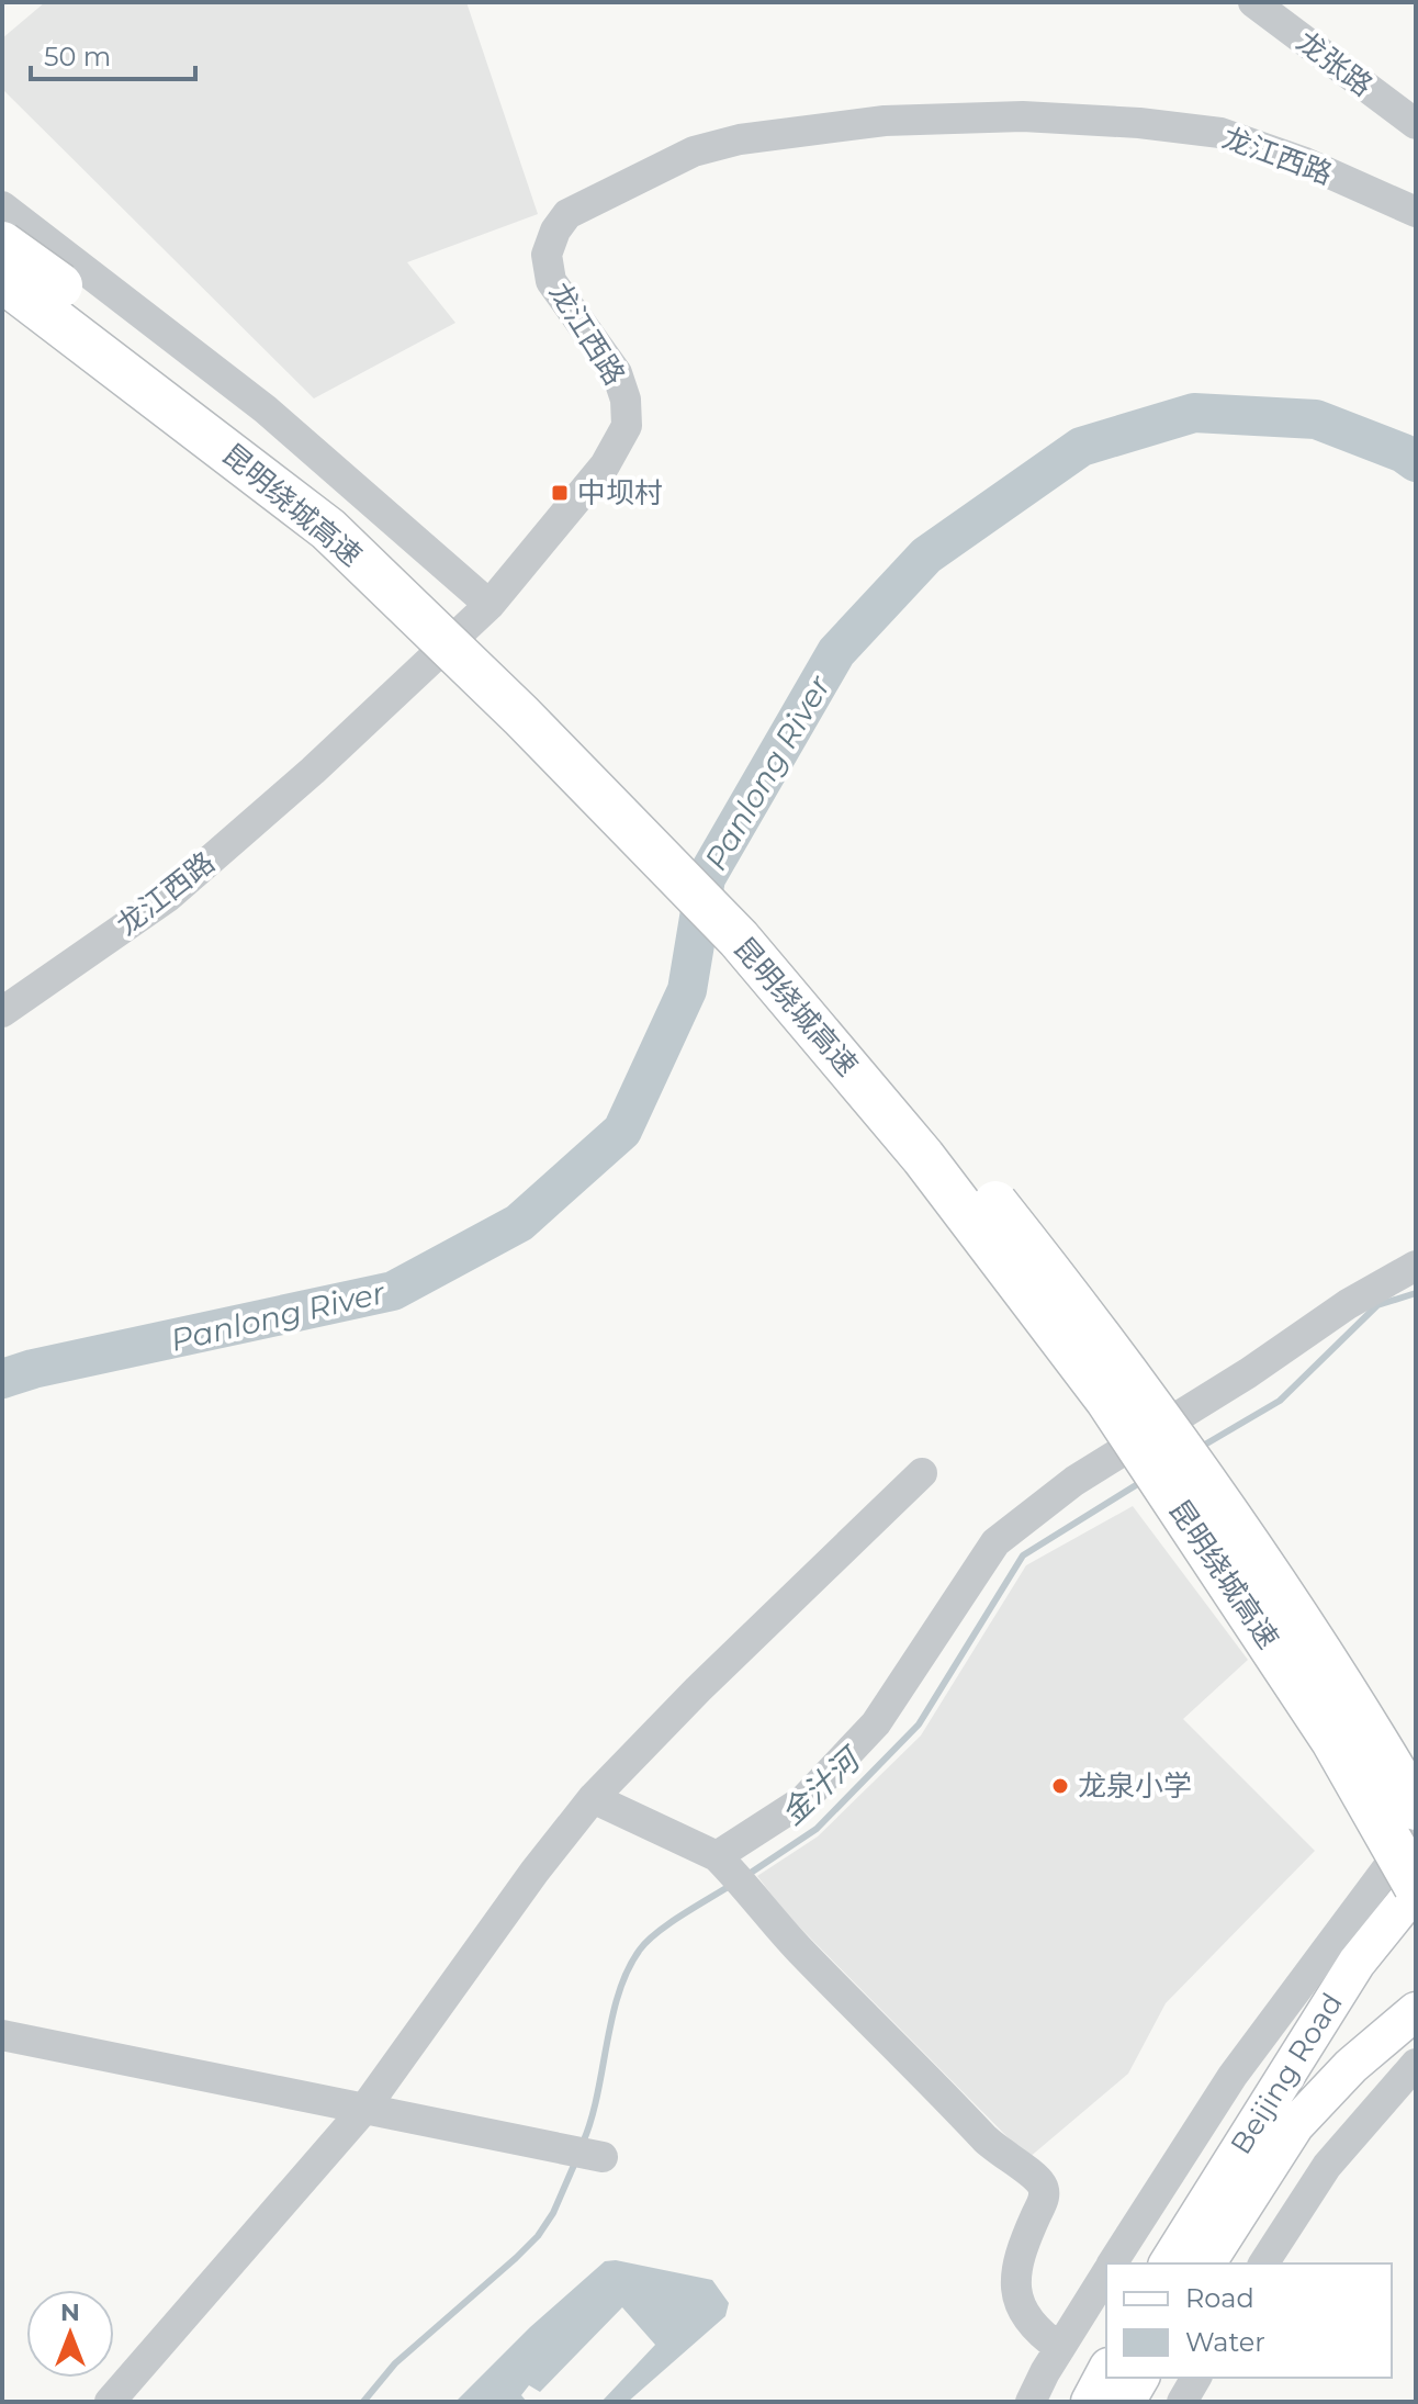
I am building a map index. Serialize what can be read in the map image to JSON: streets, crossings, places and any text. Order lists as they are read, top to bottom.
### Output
{
  "streets": {
    "highway": ["昆明绕城高速"],
    "main road": ["Beijing Road"],
    "street": ["龙张路", "龙江西路"]
  },
  "crossings": [
    ["昆明绕城高速", "Beijing Road"]
  ],
  "water": ["Panlong River", "金汁河"],
  "places": {
    "transit": ["中坝村"],
    "other": ["龙泉小学"]
  },
  "legend": ["Road", "Water"],
  "scale_bar": "50 m",
  "north": "top"
}
